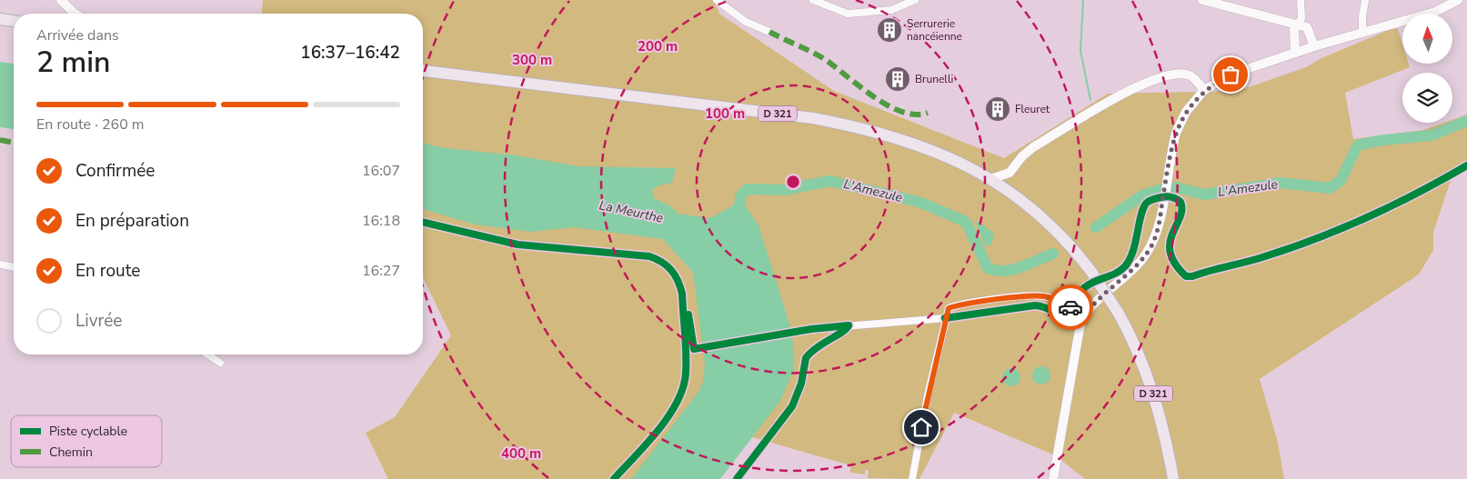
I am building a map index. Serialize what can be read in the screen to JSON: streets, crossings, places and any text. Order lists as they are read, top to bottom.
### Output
{
  "streets": {
    "main road": ["D 321"]
  },
  "water": ["L'Amezule", "La Meurthe"],
  "places": {
    "building": ["Serrurerie nancéienne", "Brunelli", "Fleuret"]
  },
  "legend": ["Piste cyclable", "Chemin"],
  "north": "top",
  "page": {
    "heading": ["2 min", "Arrivée dans", "16:37–16:42"],
    "bar": "En route · 260 m",
    "list": [
      ["Confirmée", "16:07"],
      ["En préparation", "16:18"],
      ["En route", "16:27"],
      "Livrée"
    ]
  },
  "rings": [
    "200 m",
    "300 m",
    "100 m",
    "400 m"
  ]
}
